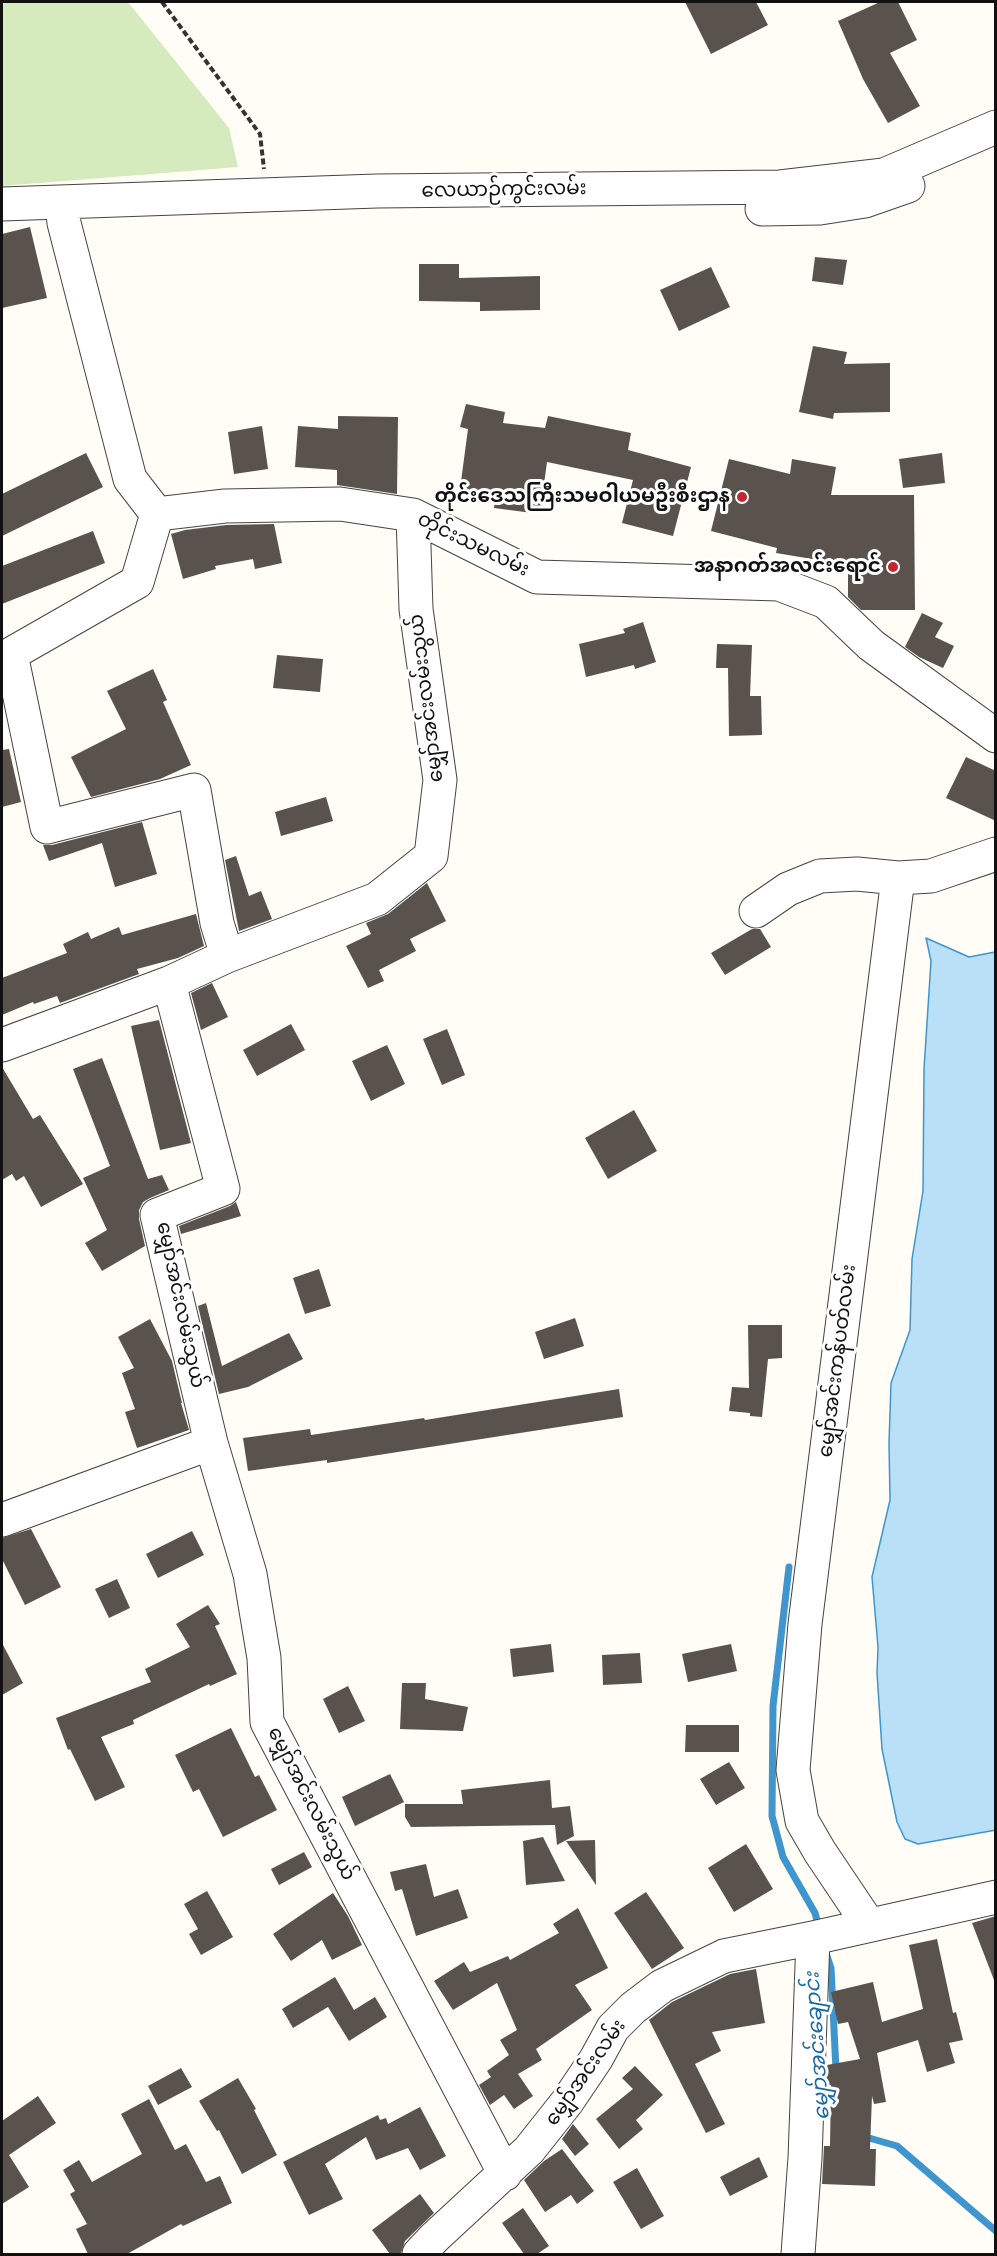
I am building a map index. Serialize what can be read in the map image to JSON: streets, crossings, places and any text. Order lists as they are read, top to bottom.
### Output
{
  "streets": {
    "street": [
      "လေယာဉ်ကွင်းလမ်း",
      "တိုင်းသမလမ်း",
      "မျှော်အင်းလမ်းသွယ်",
      "မျှော်အင်းကန်ပတ်လမ်း",
      "မျှော်အင်းလမ်း"
    ]
  },
  "crossings": [
    ["တိုင်းသမလမ်း", "မျှော်အင်းလမ်းသွယ်"],
    ["မျှော်အင်းလမ်းသွယ်", "မျှော်အင်းလမ်း"],
    ["မျှော်အင်းကန်ပတ်လမ်း", "မျှော်အင်းလမ်း"]
  ],
  "water": ["မျှော်အင်းချောင်း"],
  "places": ["တိုင်းဒေသကြီးသမဝါယမဦးစီးဌာန", "အနာဂတ်အလင်းရောင်"]
}
